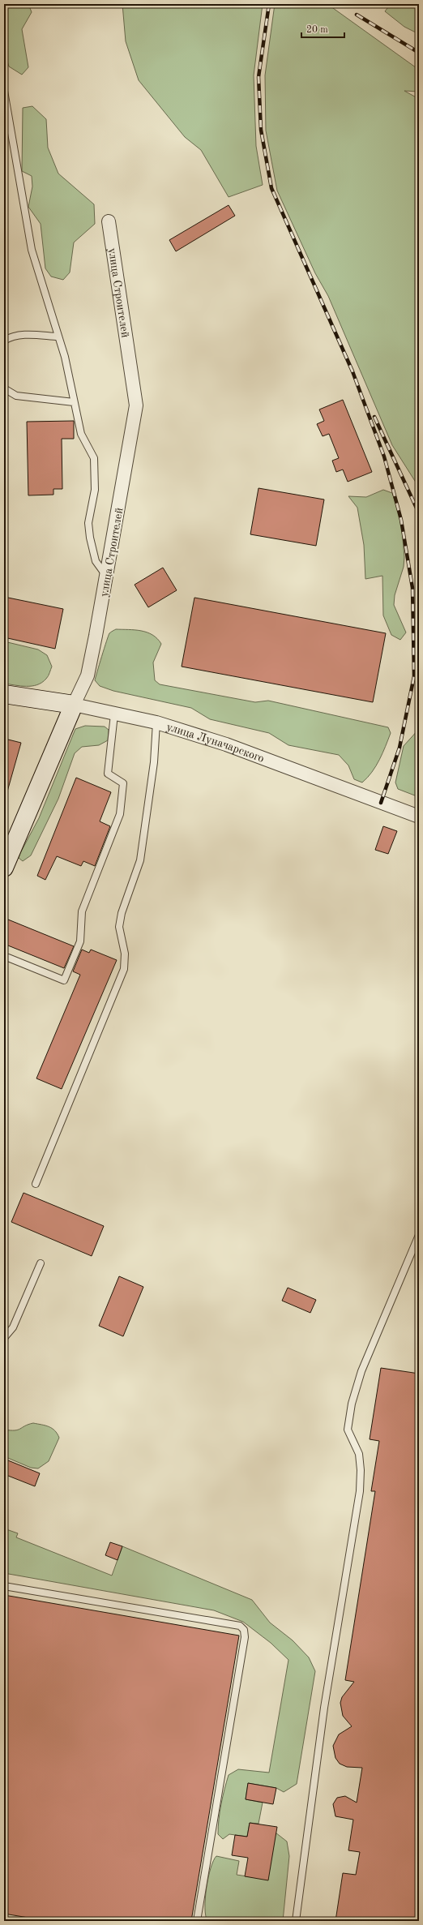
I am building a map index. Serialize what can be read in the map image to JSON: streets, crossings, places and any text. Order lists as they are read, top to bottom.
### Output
{
  "streets": {
    "main road": ["улица Строителей", "улица Луначарского"]
  },
  "crossings": [
    ["улица Строителей", "улица Луначарского"]
  ],
  "scale_bar": "20 m"
}
